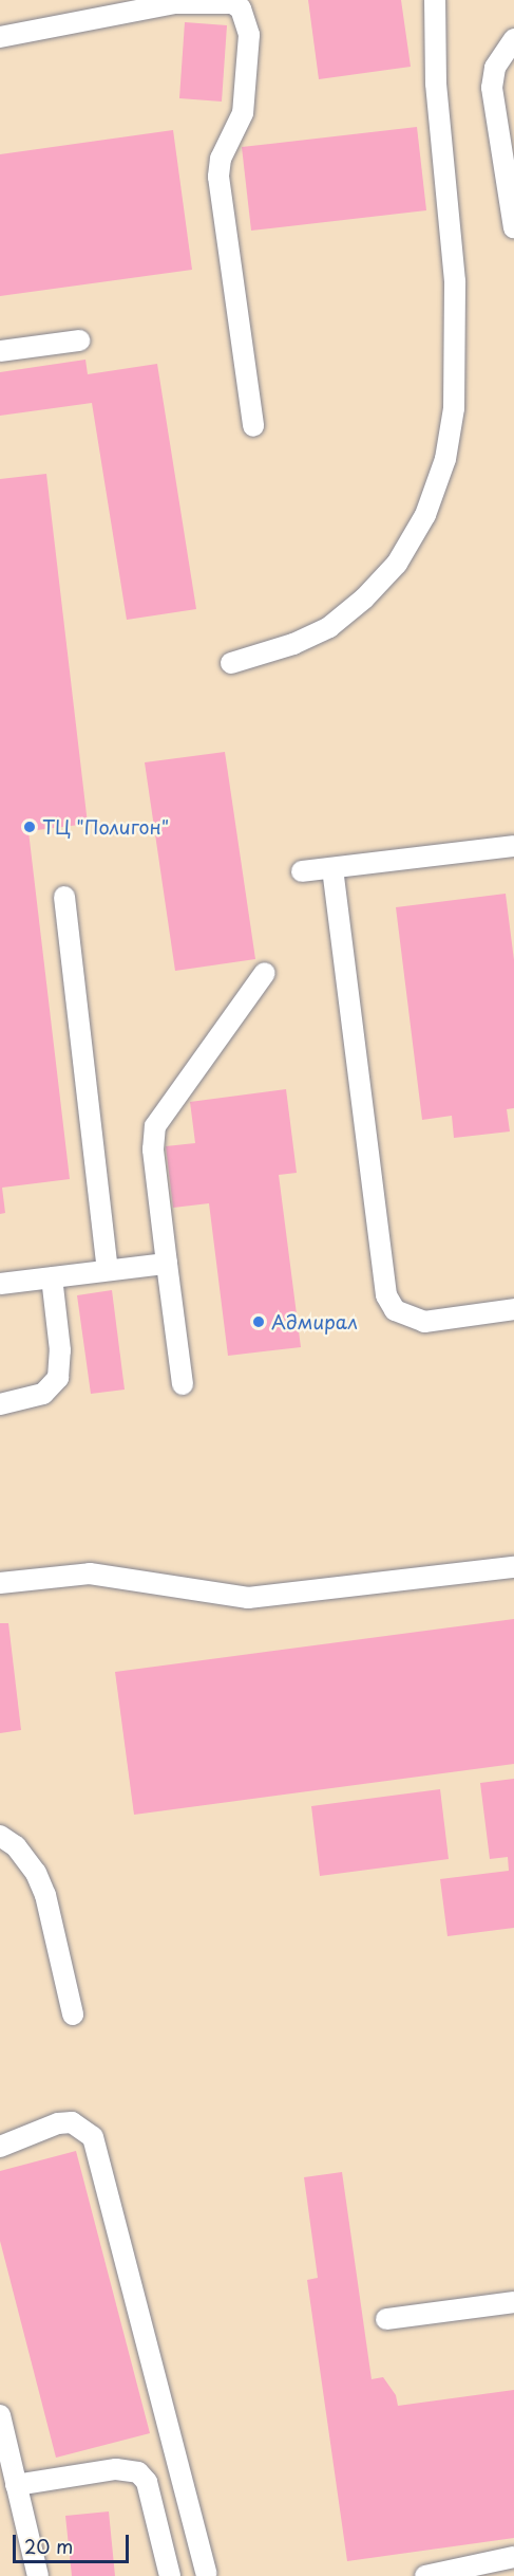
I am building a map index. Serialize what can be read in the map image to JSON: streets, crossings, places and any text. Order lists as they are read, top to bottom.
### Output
{
  "places": ["ТЦ \"Полигон\"", "Адмирал"],
  "scale_bar": "20 m"
}
